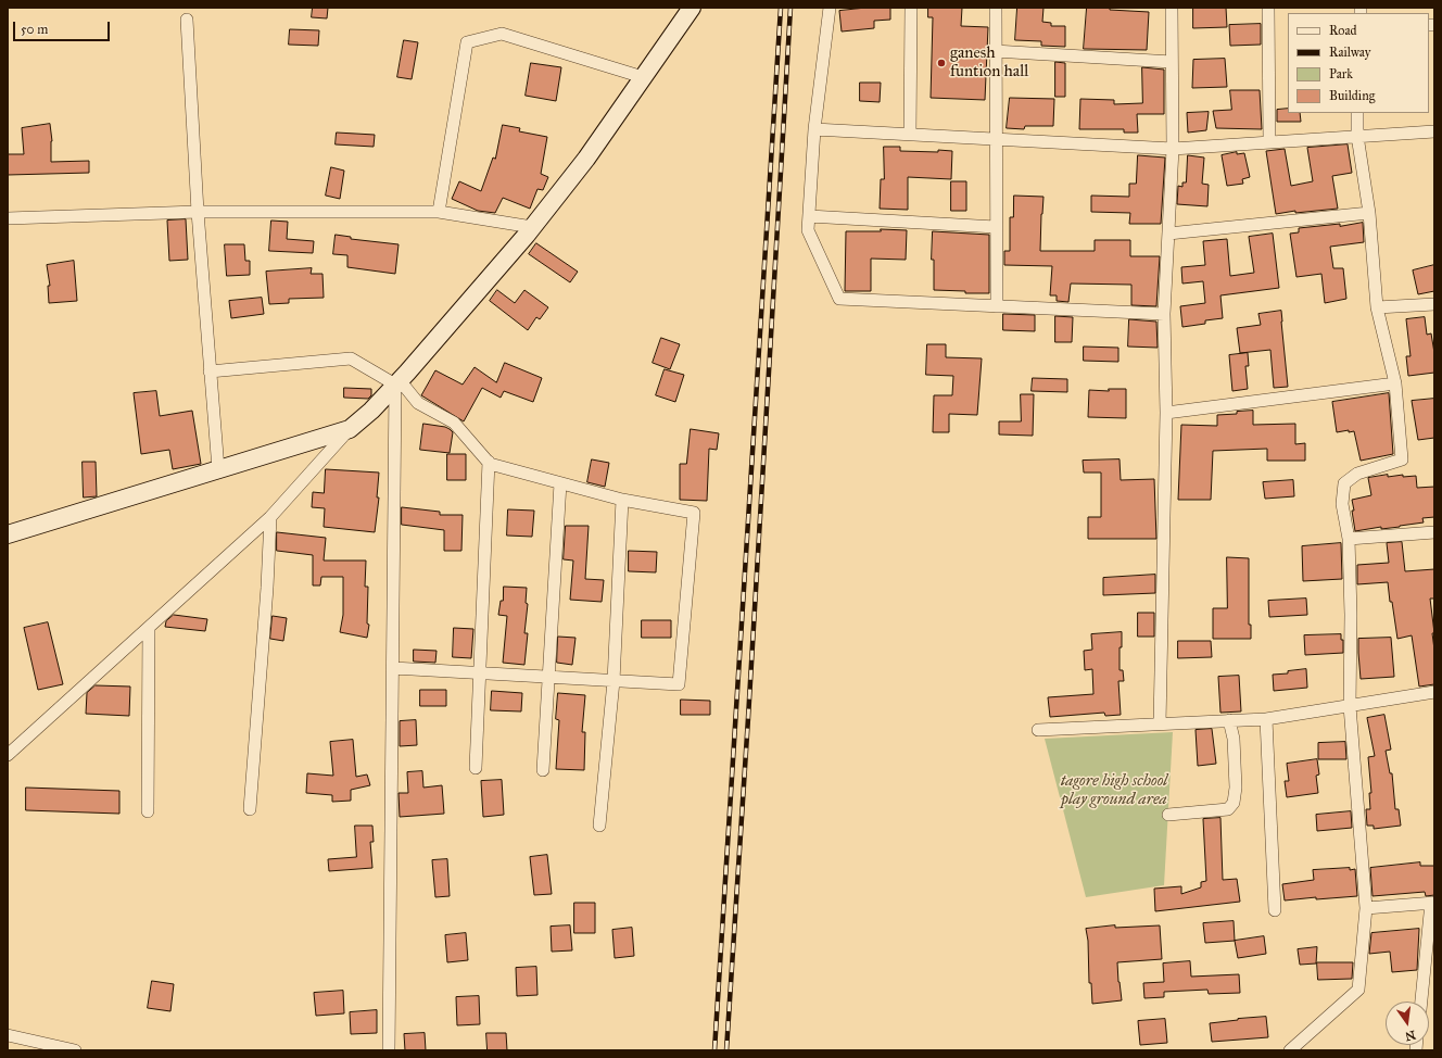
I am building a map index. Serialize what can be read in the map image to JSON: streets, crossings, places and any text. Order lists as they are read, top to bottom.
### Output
{
  "parks": ["tagore high school play ground area"],
  "places": ["ganesh funtion hall"],
  "legend": [
    "Road",
    "Railway",
    "Park",
    "Building"
  ],
  "scale_bar": "50 m",
  "north": "bottom"
}
